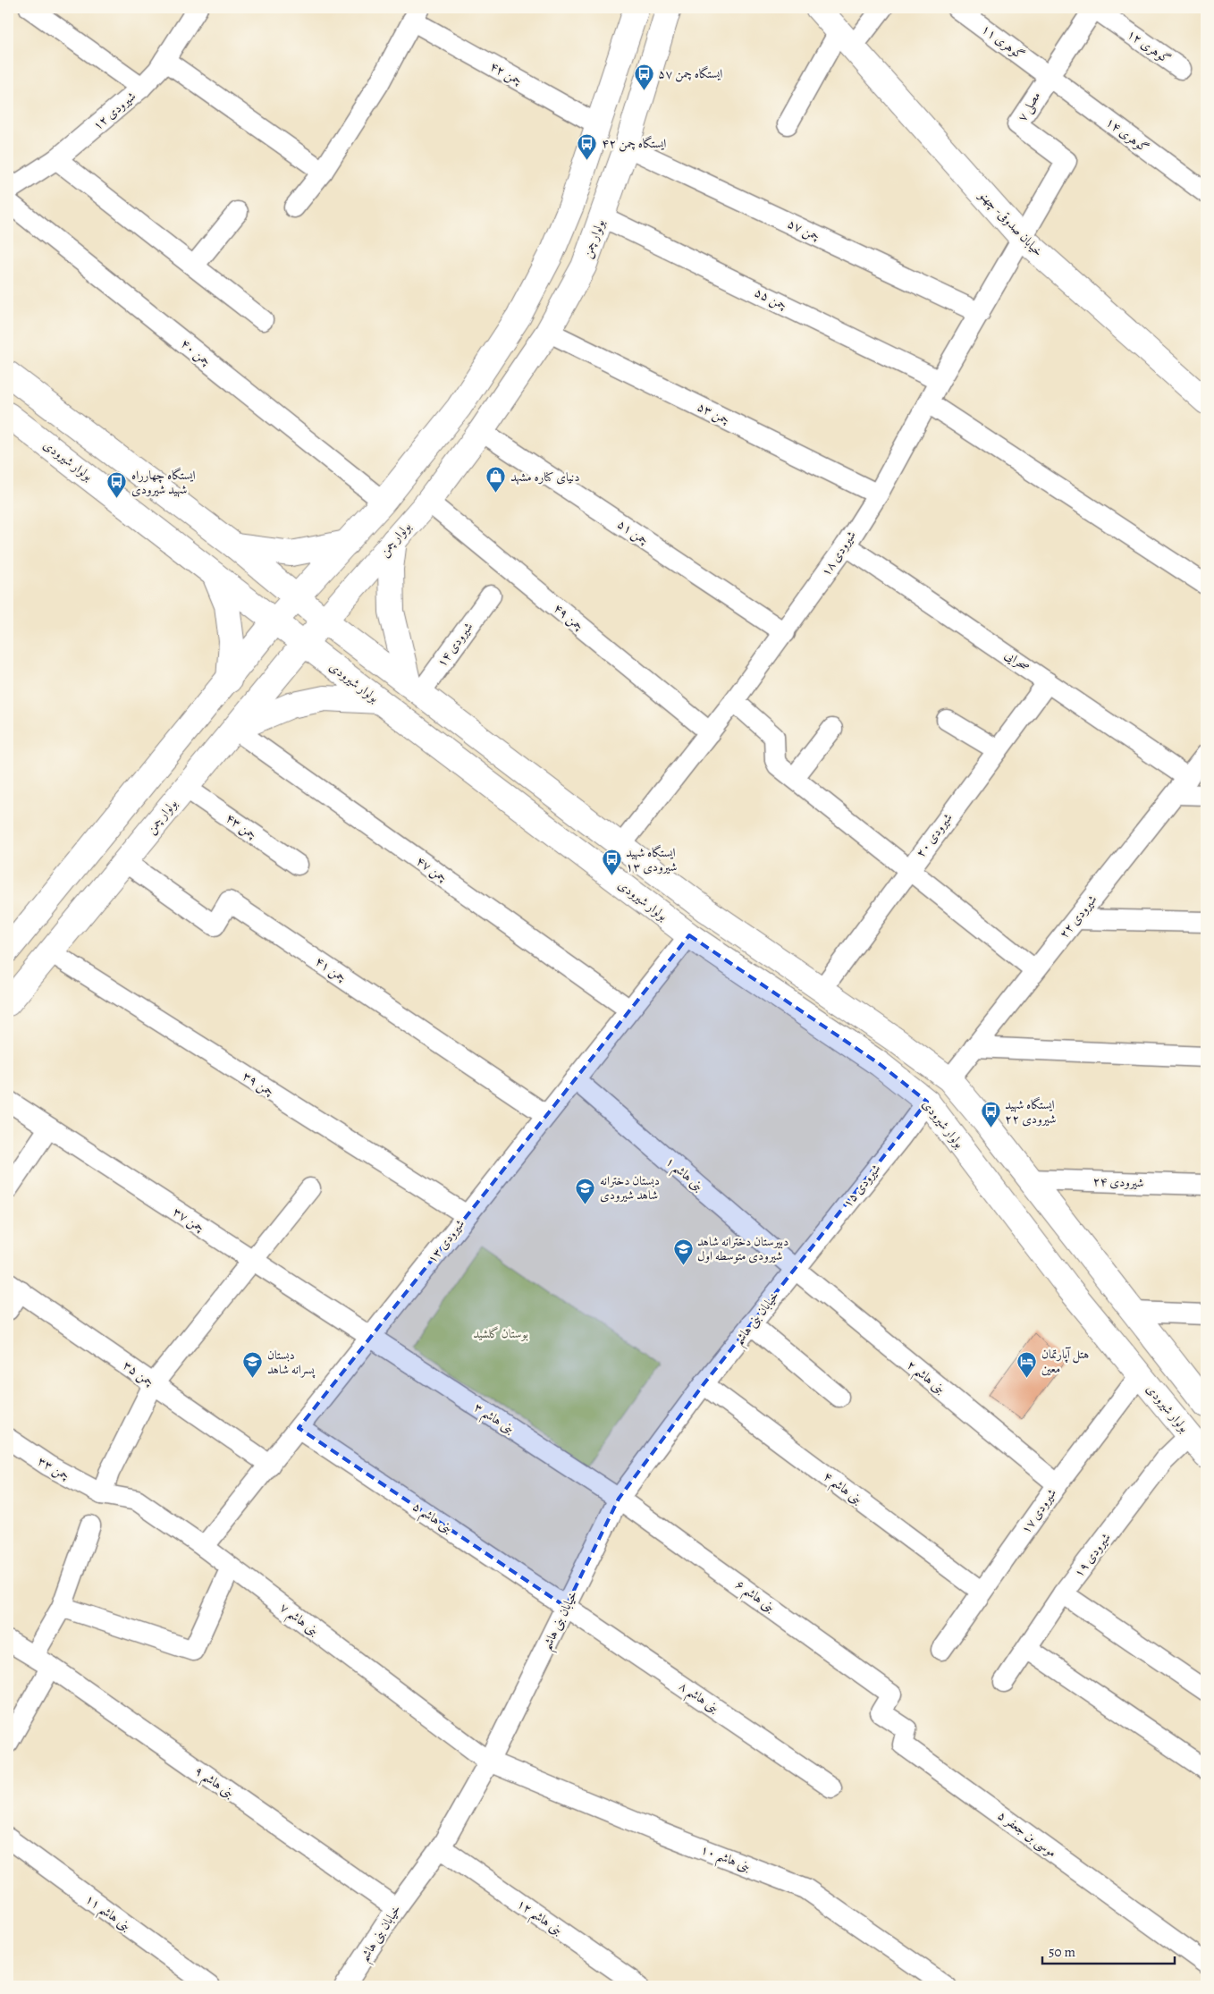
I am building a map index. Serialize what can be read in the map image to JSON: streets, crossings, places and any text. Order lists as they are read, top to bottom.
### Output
{
  "streets": {
    "main road": ["خیابان صدوقی- چهنو", "بولوار چمن", "بولوار شیرودی"],
    "street": [
      "گوهری ۱۱",
      "گوهری ۱۲",
      "چمن ۴۲",
      "مصلی ۷",
      "شیرودی ۱۲",
      "گوهری ۱۴",
      "چمن ۵۷",
      "چمن ۵۵",
      "چمن ۴۰",
      "چمن ۵۳",
      "چمن ۵۱",
      "شیرودی ۱۸",
      "چمن ۴۹",
      "شیرودی ۱۴",
      "صحرایی",
      "چمن ۴۳",
      "شیرودی ۲۰",
      "چمن ۴۷",
      "شیرودی ۲۲",
      "چمن ۴۱",
      "چمن ۳۹",
      "بنی هاشم ۱",
      "شیرودی ۲۴",
      "شیرودی ۱۵",
      "چمن ۳۷",
      "شیرودی ۱۳",
      "خیابان بنی هاشم",
      "چمن ۳۵",
      "بنی هاشم ۲",
      "بنی هاشم ۳",
      "چمن ۳۳",
      "بنی هاشم ۴",
      "شیرودی ۱۷",
      "بنی هاشم ۵",
      "شیرودی ۱۹",
      "بنی هاشم ۶",
      "بنی هاشم ۷",
      "بنی هاشم ۸",
      "بنی هاشم ۹",
      "موسی بن جعفر ۵",
      "بنی هاشم ۱۰",
      "بنی هاشم ۱۱",
      "بنی هاشم ۱۲"
    ]
  },
  "crossings": [
    ["گوهری ۱۱", "مصلی ۷"],
    ["گوهری ۱۱", "گوهری ۱۴"],
    ["گوهری ۱۲", "مصلی ۷"],
    ["مصلی ۷", "گوهری ۱۴"],
    ["مصلی ۷", "خیابان صدوقی- چهنو"],
    ["مصلی ۷", "شیرودی ۱۸"],
    ["خیابان صدوقی- چهنو", "شیرودی ۱۸"],
    ["چمن ۵۷", "بولوار چمن"],
    ["چمن ۵۷", "شیرودی ۱۸"],
    ["بولوار چمن", "چمن ۵۵"],
    ["بولوار چمن", "چمن ۵۳"],
    ["بولوار چمن", "بولوار شیرودی"],
    ["بولوار چمن", "چمن ۵۱"],
    ["بولوار چمن", "چمن ۴۹"],
    ["بولوار چمن", "چمن ۴۳"],
    ["بولوار چمن", "چمن ۴۷"],
    ["بولوار چمن", "چمن ۴۱"],
    ["بولوار چمن", "چمن ۳۹"],
    ["چمن ۵۵", "شیرودی ۱۸"],
    ["چمن ۵۳", "شیرودی ۱۸"],
    ["بولوار شیرودی", "شیرودی ۱۵"],
    ["بولوار شیرودی", "شیرودی ۱۳"],
    ["بولوار شیرودی", "شیرودی ۱۷"],
    ["بولوار شیرودی", "شیرودی ۱۹"],
    ["چمن ۵۱", "شیرودی ۱۸"],
    ["شیرودی ۱۸", "چمن ۴۹"],
    ["شیرودی ۱۸", "صحرایی"],
    ["صحرایی", "شیرودی ۲۰"],
    ["صحرایی", "شیرودی ۲۲"],
    ["چمن ۴۷", "شیرودی ۱۳"],
    ["چمن ۴۱", "شیرودی ۱۳"],
    ["چمن ۳۹", "شیرودی ۱۳"],
    ["بنی هاشم ۱", "شیرودی ۱۵"],
    ["بنی هاشم ۱", "شیرودی ۱۳"],
    ["بنی هاشم ۱", "خیابان بنی هاشم"],
    ["بنی هاشم ۱", "بنی هاشم ۲"],
    ["شیرودی ۱۵", "خیابان بنی هاشم"],
    ["شیرودی ۱۵", "بنی هاشم ۲"],
    ["چمن ۳۷", "شیرودی ۱۳"],
    ["چمن ۳۷", "بنی هاشم ۳"],
    ["شیرودی ۱۳", "چمن ۳۵"],
    ["شیرودی ۱۳", "بنی هاشم ۳"],
    ["شیرودی ۱۳", "بنی هاشم ۵"],
    ["شیرودی ۱۳", "بنی هاشم ۷"],
    ["خیابان بنی هاشم", "بنی هاشم ۲"],
    ["خیابان بنی هاشم", "بنی هاشم ۳"],
    ["خیابان بنی هاشم", "بنی هاشم ۴"],
    ["خیابان بنی هاشم", "بنی هاشم ۵"],
    ["خیابان بنی هاشم", "بنی هاشم ۶"],
    ["خیابان بنی هاشم", "بنی هاشم ۷"],
    ["خیابان بنی هاشم", "بنی هاشم ۸"],
    ["خیابان بنی هاشم", "بنی هاشم ۹"],
    ["خیابان بنی هاشم", "بنی هاشم ۱۰"],
    ["خیابان بنی هاشم", "بنی هاشم ۱۲"],
    ["بنی هاشم ۲", "شیرودی ۱۷"],
    ["بنی هاشم ۳", "بنی هاشم ۶"],
    ["چمن ۳۳", "بنی هاشم ۷"],
    ["بنی هاشم ۴", "شیرودی ۱۷"],
    ["بنی هاشم ۵", "بنی هاشم ۸"],
    ["بنی هاشم ۶", "موسی بن جعفر ۵"],
    ["بنی هاشم ۷", "بنی هاشم ۱۰"]
  ],
  "parks": ["بوستان گلشید"],
  "places": {
    "bus stop": [
      "ایستگاه چمن ۵۷",
      "ایستگاه چمن ۴۲",
      "ایستگاه چهارراه شهید شیرودی",
      "ایستگاه شهید شیرودی ۱۳",
      "ایستگاه شهید شیرودی ۲۲"
    ],
    "shop": ["دنیای کناره مشهد"],
    "school or university": ["دبستان دخترانه شاهد شیرودی", "دبیرستان دخترانه شاهد شیرودی متوسطه اول", "دبستان پسرانه شاهد"],
    "hotel": ["هتل آپارتمان معین"]
  },
  "scale_bar": "50 m"
}
